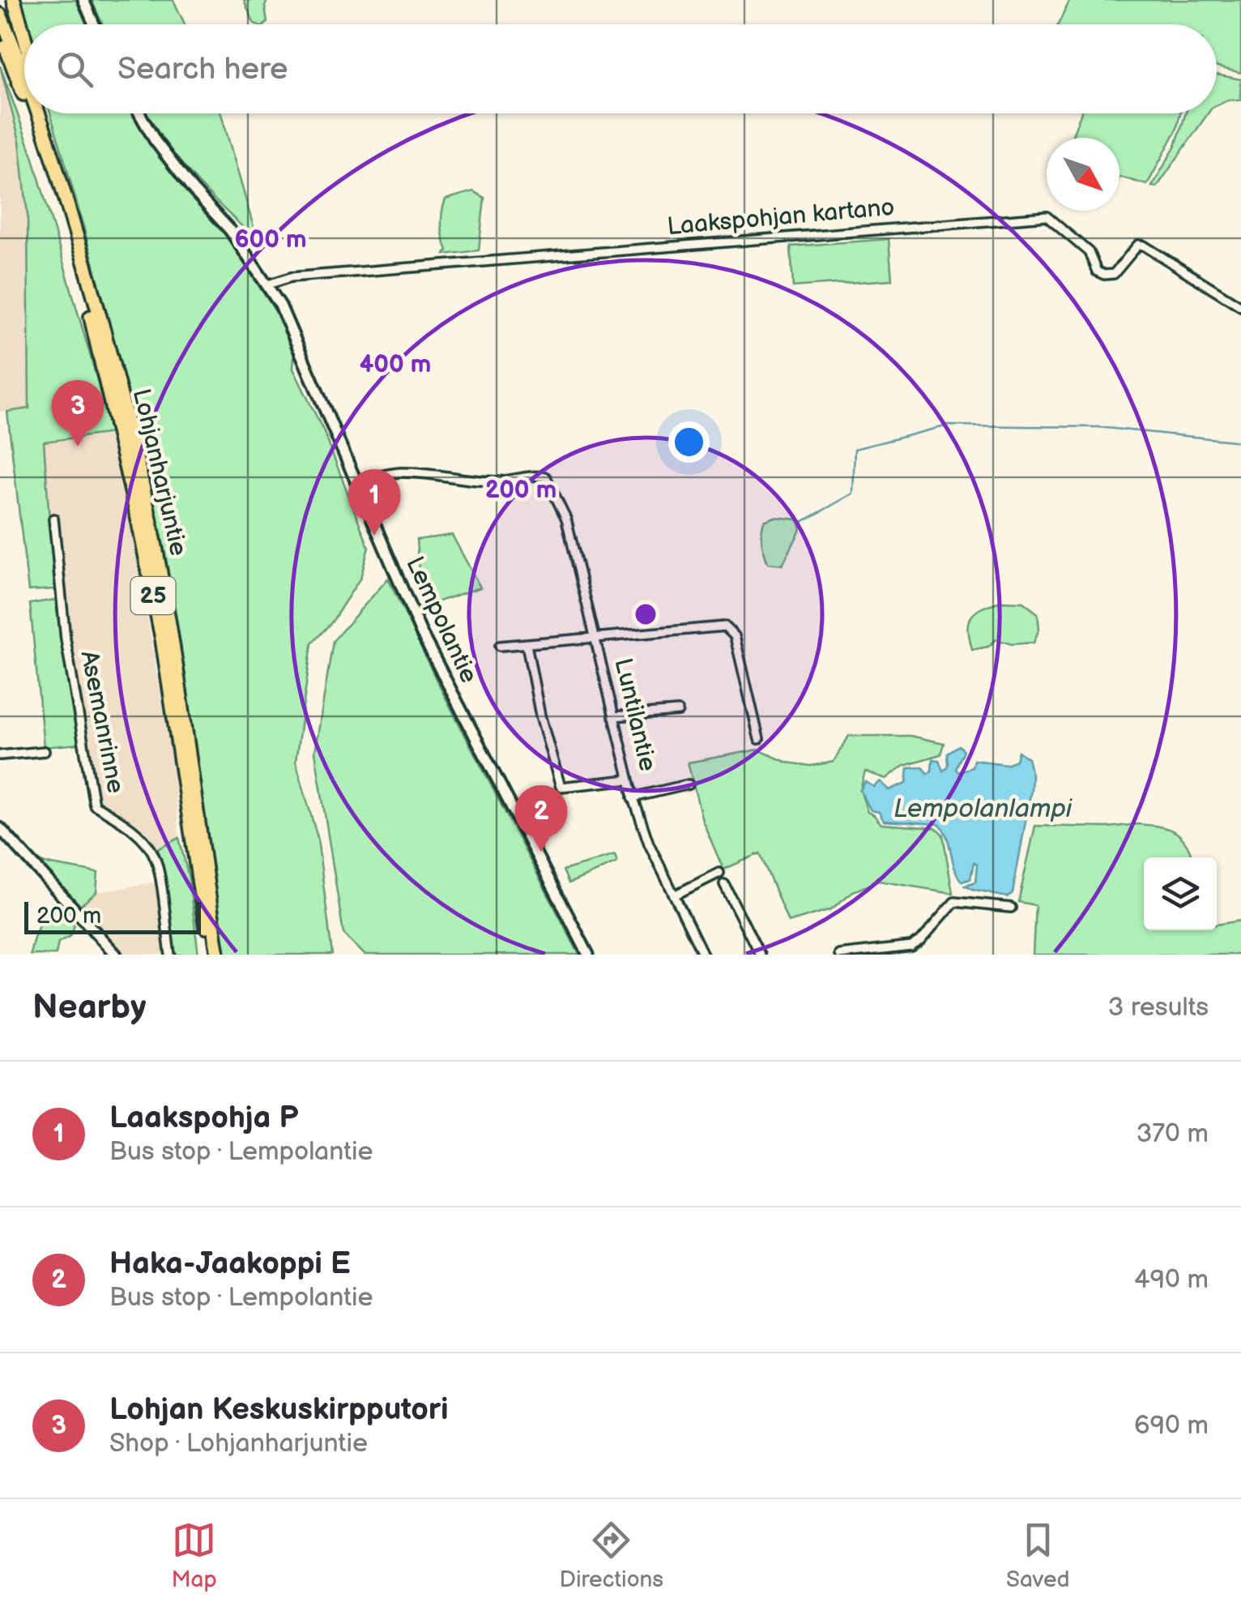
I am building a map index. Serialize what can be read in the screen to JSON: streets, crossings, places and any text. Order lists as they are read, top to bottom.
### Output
{
  "streets": {
    "highway": ["Lohjanharjuntie", "25"],
    "street": [
      "Laakspohjan kartano",
      "Lempolantie",
      "Luntilantie",
      "Asemanrinne"
    ]
  },
  "crossings": [
    ["Laakspohjan kartano", "Lempolantie"],
    ["Lempolantie", "Luntilantie"]
  ],
  "water": ["Lempolanlampi"],
  "scale_bar": "200 m",
  "north": "bottom right",
  "page": {
    "search": "Search here",
    "pins": ["3", "1", "2"],
    "scale": "200 m",
    "heading": ["Nearby", "3 results"],
    "list": [
      {
        "mark": "1",
        "name": "Laakspohja P",
        "note": "Bus stop · Lempolantie",
        "value": "370 m"
      },
      {
        "mark": "2",
        "name": "Haka-Jaakoppi E",
        "note": "Bus stop · Lempolantie",
        "value": "490 m"
      },
      {
        "mark": "3",
        "name": "Lohjan Keskuskirpputori",
        "note": "Shop · Lohjanharjuntie",
        "value": "690 m"
      }
    ],
    "nav": ["Map", "Directions", "Saved"]
  },
  "rings": ["600 m", "400 m", "200 m"]
}
